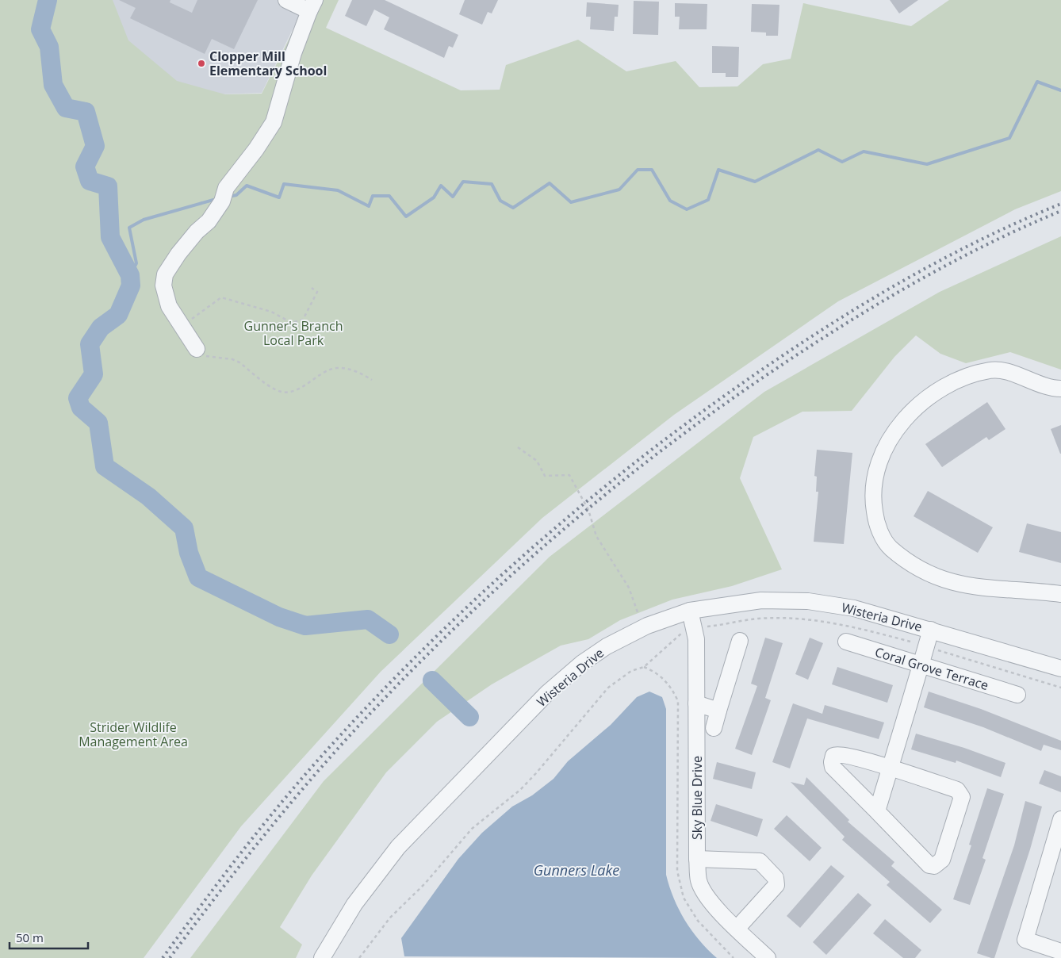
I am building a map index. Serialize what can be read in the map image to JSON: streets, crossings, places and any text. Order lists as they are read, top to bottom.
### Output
{
  "streets": {
    "street": ["Wisteria Drive", "Coral Grove Terrace", "Sky Blue Drive"]
  },
  "crossings": [
    ["Wisteria Drive", "Sky Blue Drive"]
  ],
  "water": ["Gunners Lake"],
  "parks": ["Gunner's Branch Local Park", "Strider Wildlife Management Area"],
  "places": ["Clopper Mill Elementary School"],
  "scale_bar": "50 m"
}
